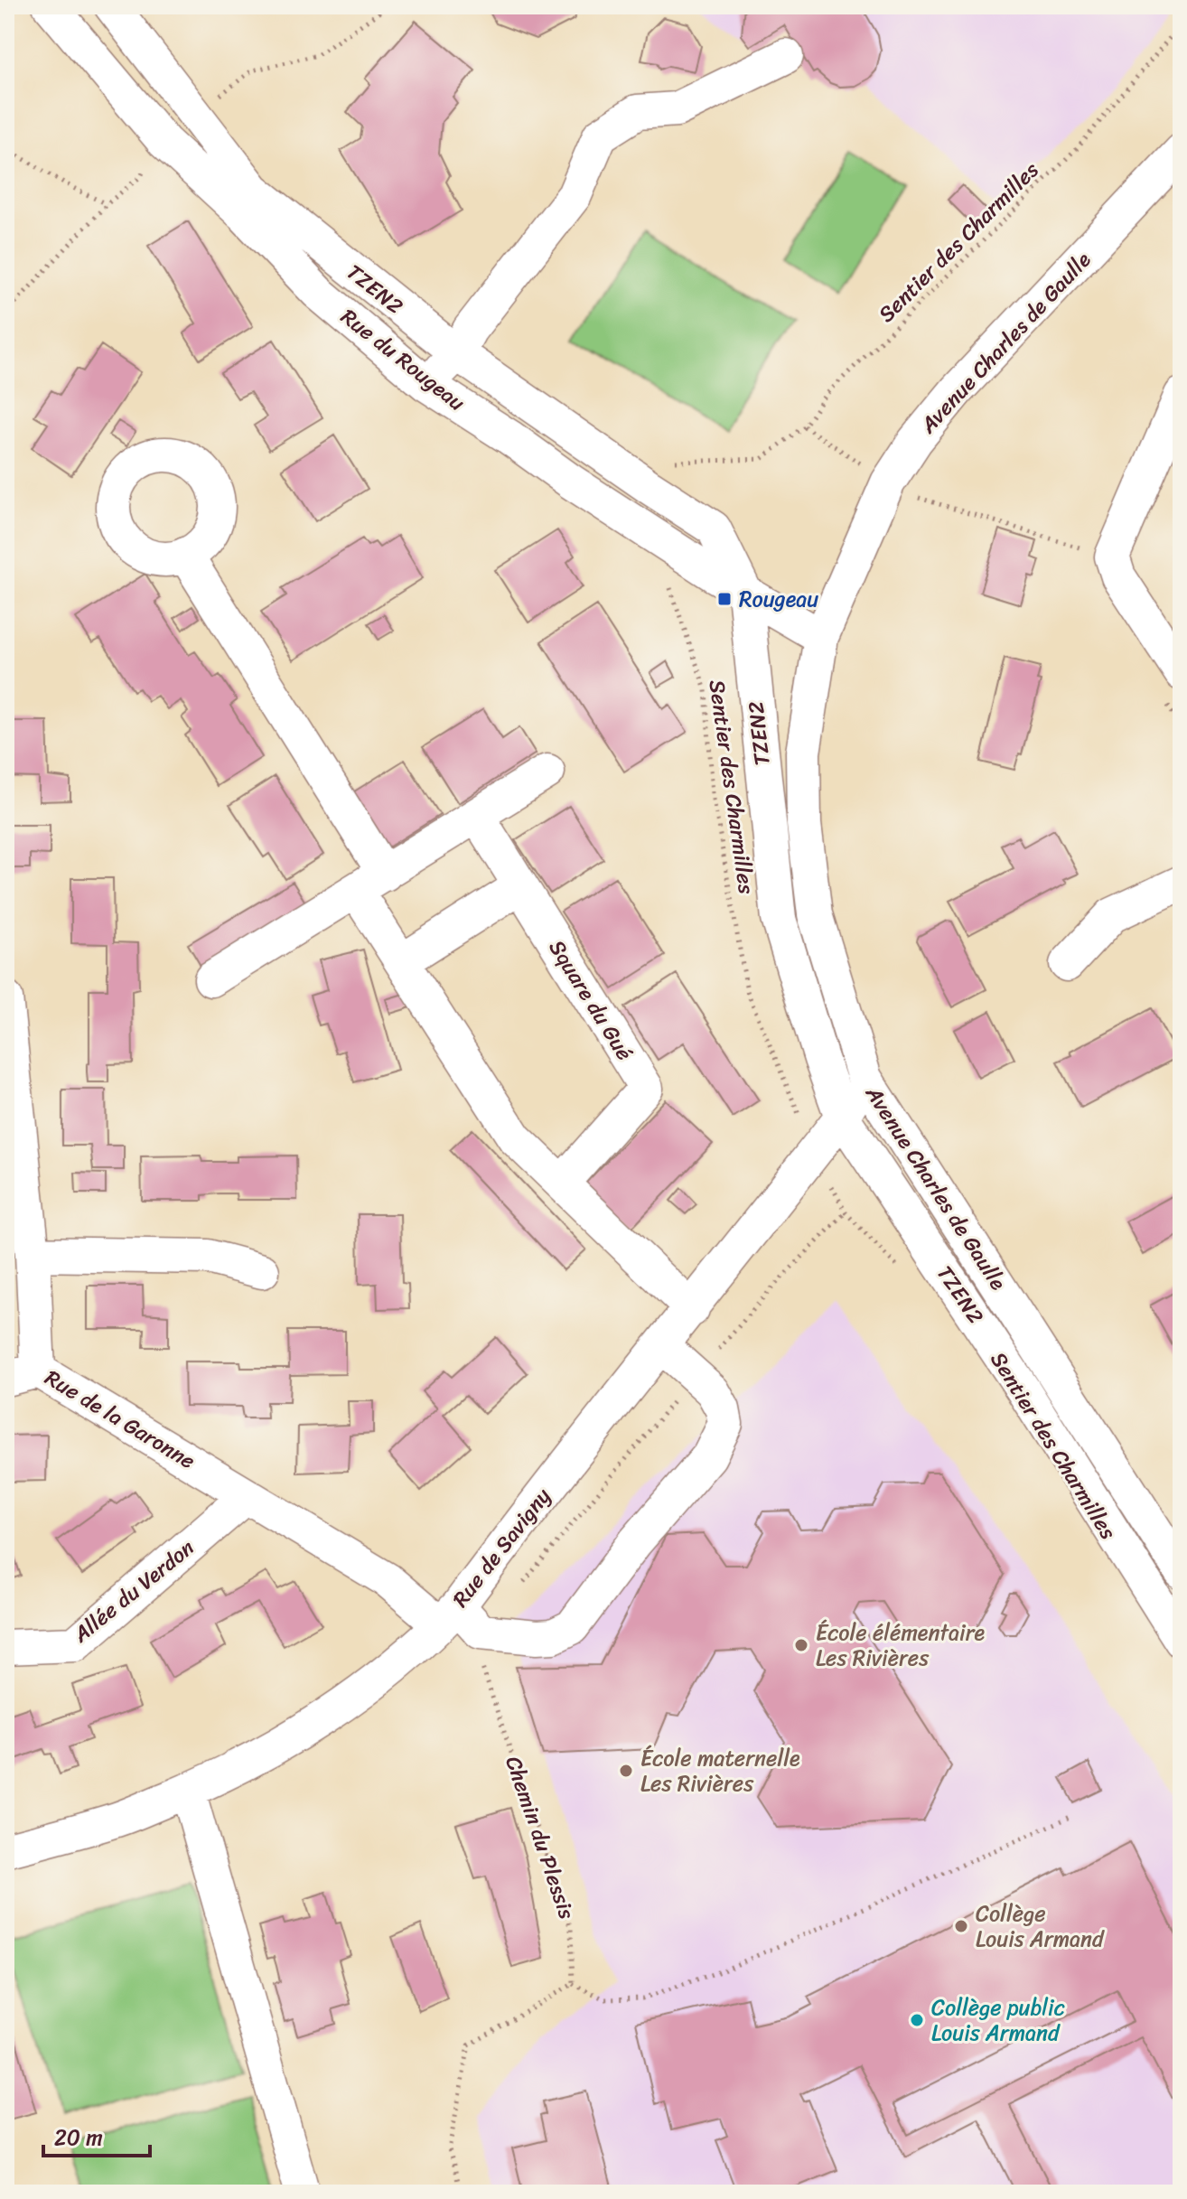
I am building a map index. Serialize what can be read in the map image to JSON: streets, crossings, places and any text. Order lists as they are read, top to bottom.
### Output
{
  "streets": {
    "street": [
      "TZEN2",
      "Avenue Charles de Gaulle",
      "Rue du Rougeau",
      "Square du Gué",
      "Rue de la Garonne",
      "Rue de Savigny",
      "Allée du Verdon"
    ],
    "path": ["Sentier des Charmilles", "Chemin du Plessis"]
  },
  "crossings": [
    ["Sentier des Charmilles", "TZEN2"],
    ["Sentier des Charmilles", "Rue de Savigny"],
    ["TZEN2", "Rue du Rougeau"],
    ["TZEN2", "Rue de Savigny"],
    ["Avenue Charles de Gaulle", "Rue du Rougeau"],
    ["Avenue Charles de Gaulle", "Rue de Savigny"],
    ["Rue de la Garonne", "Rue de Savigny"],
    ["Rue de la Garonne", "Allée du Verdon"]
  ],
  "places": {
    "transit": ["Rougeau"],
    "other": [
      "École élémentaire Les Rivières",
      "École maternelle Les Rivières",
      "Collège Louis Armand",
      "Collège public Louis Armand"
    ]
  },
  "scale_bar": "20 m"
}
